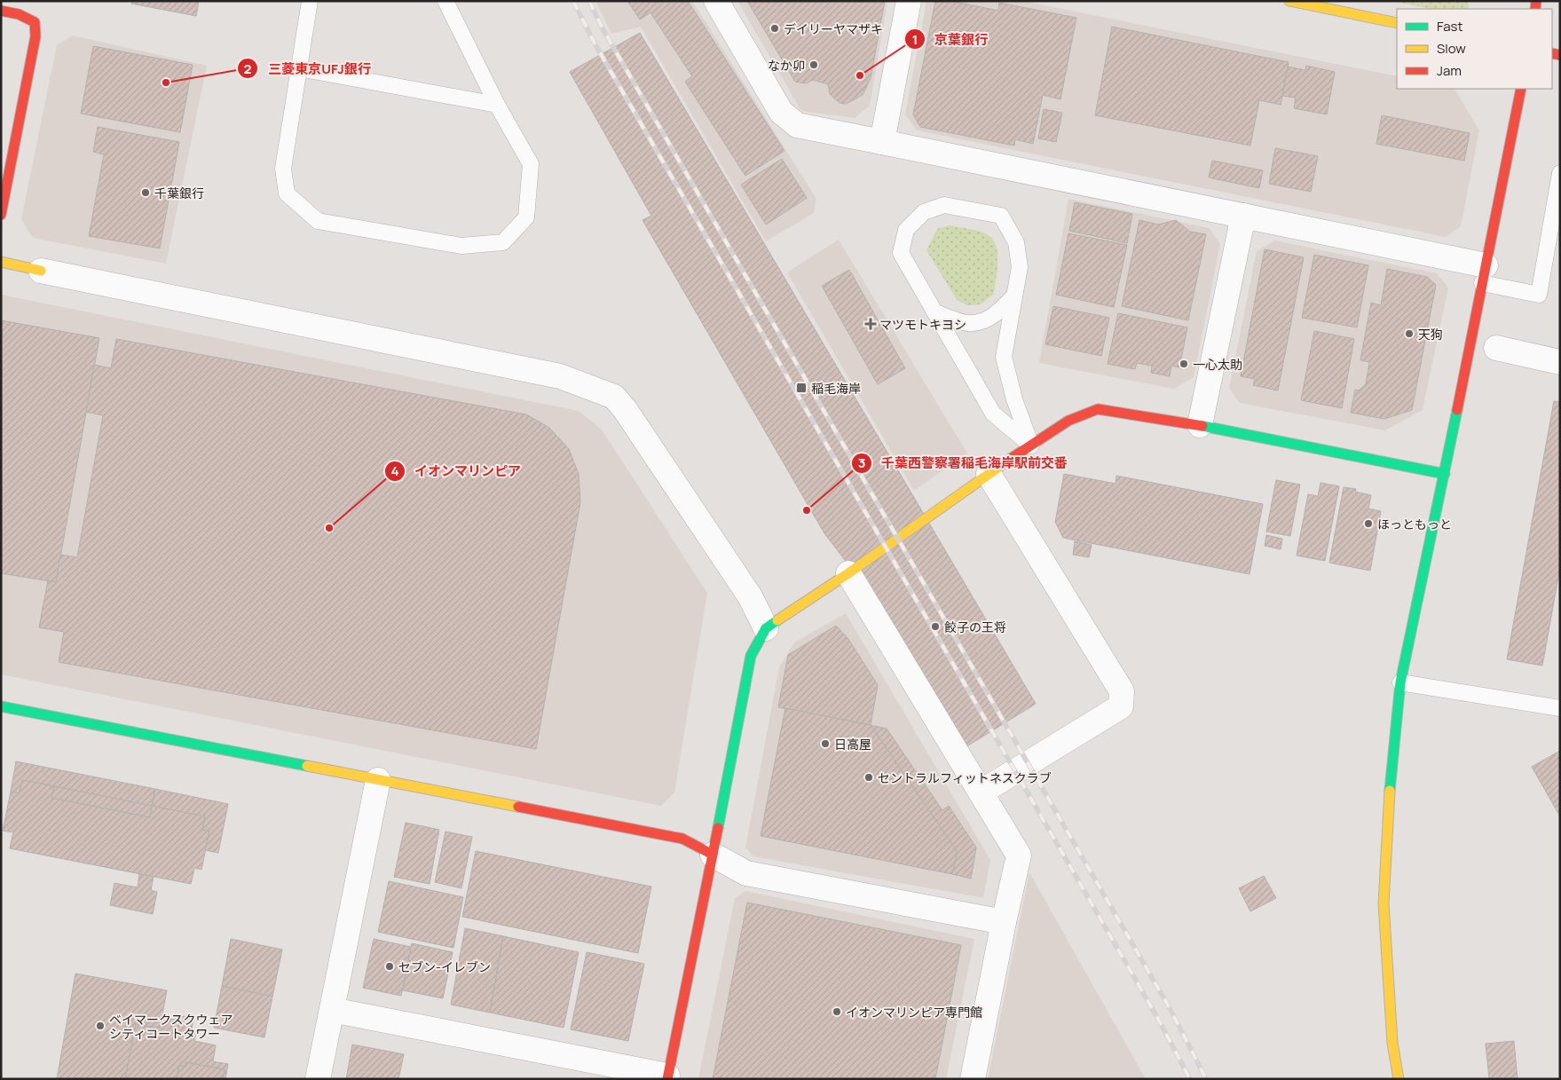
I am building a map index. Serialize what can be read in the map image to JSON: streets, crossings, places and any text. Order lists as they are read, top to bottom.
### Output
{
  "places": {
    "other": [
      "デイリーヤマザキ",
      "なか卯",
      "京葉銀行",
      "三菱東京UFJ銀行",
      "千葉銀行",
      "天狗",
      "一心太助",
      "千葉西警察署稲毛海岸駅前交番",
      "ほっともっと",
      "イオンマリンピア",
      "餃子の王将",
      "日高屋",
      "セントラルフィットネスクラブ",
      "セブン-イレブン",
      "イオンマリンピア専門館",
      "ベイマークスクウェア シティコートタワー"
    ],
    "health": ["マツモトキヨシ"],
    "transit": ["稲毛海岸"]
  },
  "legend": ["Fast", "Slow", "Jam"]
}
